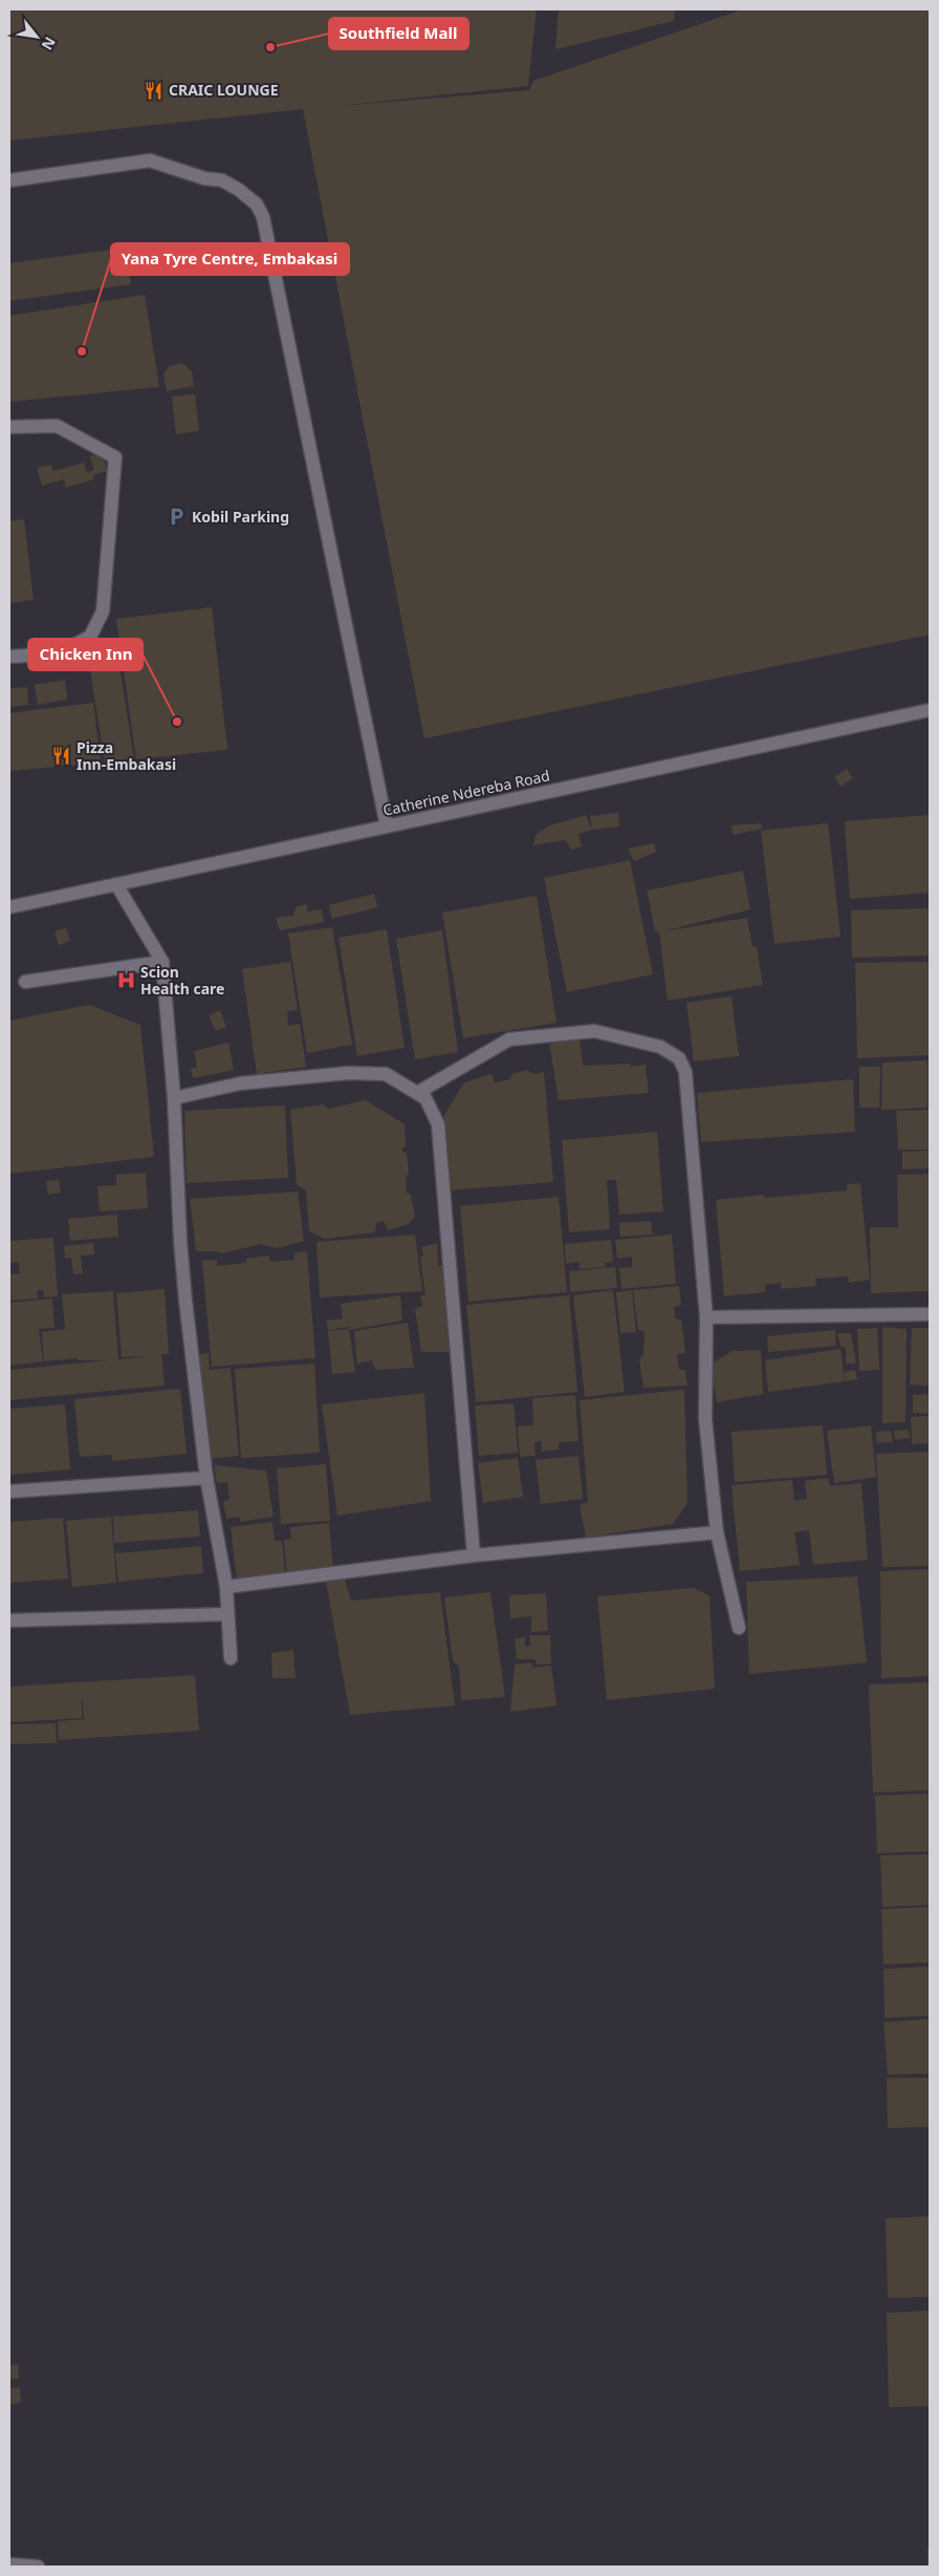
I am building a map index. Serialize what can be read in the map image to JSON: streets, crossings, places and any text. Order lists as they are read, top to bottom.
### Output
{
  "streets": {
    "street": ["Catherine Ndereba Road"]
  },
  "places": {
    "other": ["Southfield Mall", "Yana Tyre Centre, Embakasi", "Chicken Inn"],
    "restaurant": ["CRAIC LOUNGE", "Pizza Inn-Embakasi"],
    "parking": ["Kobil Parking"],
    "hospital": ["Scion Health care"]
  },
  "north": "bottom right"
}
